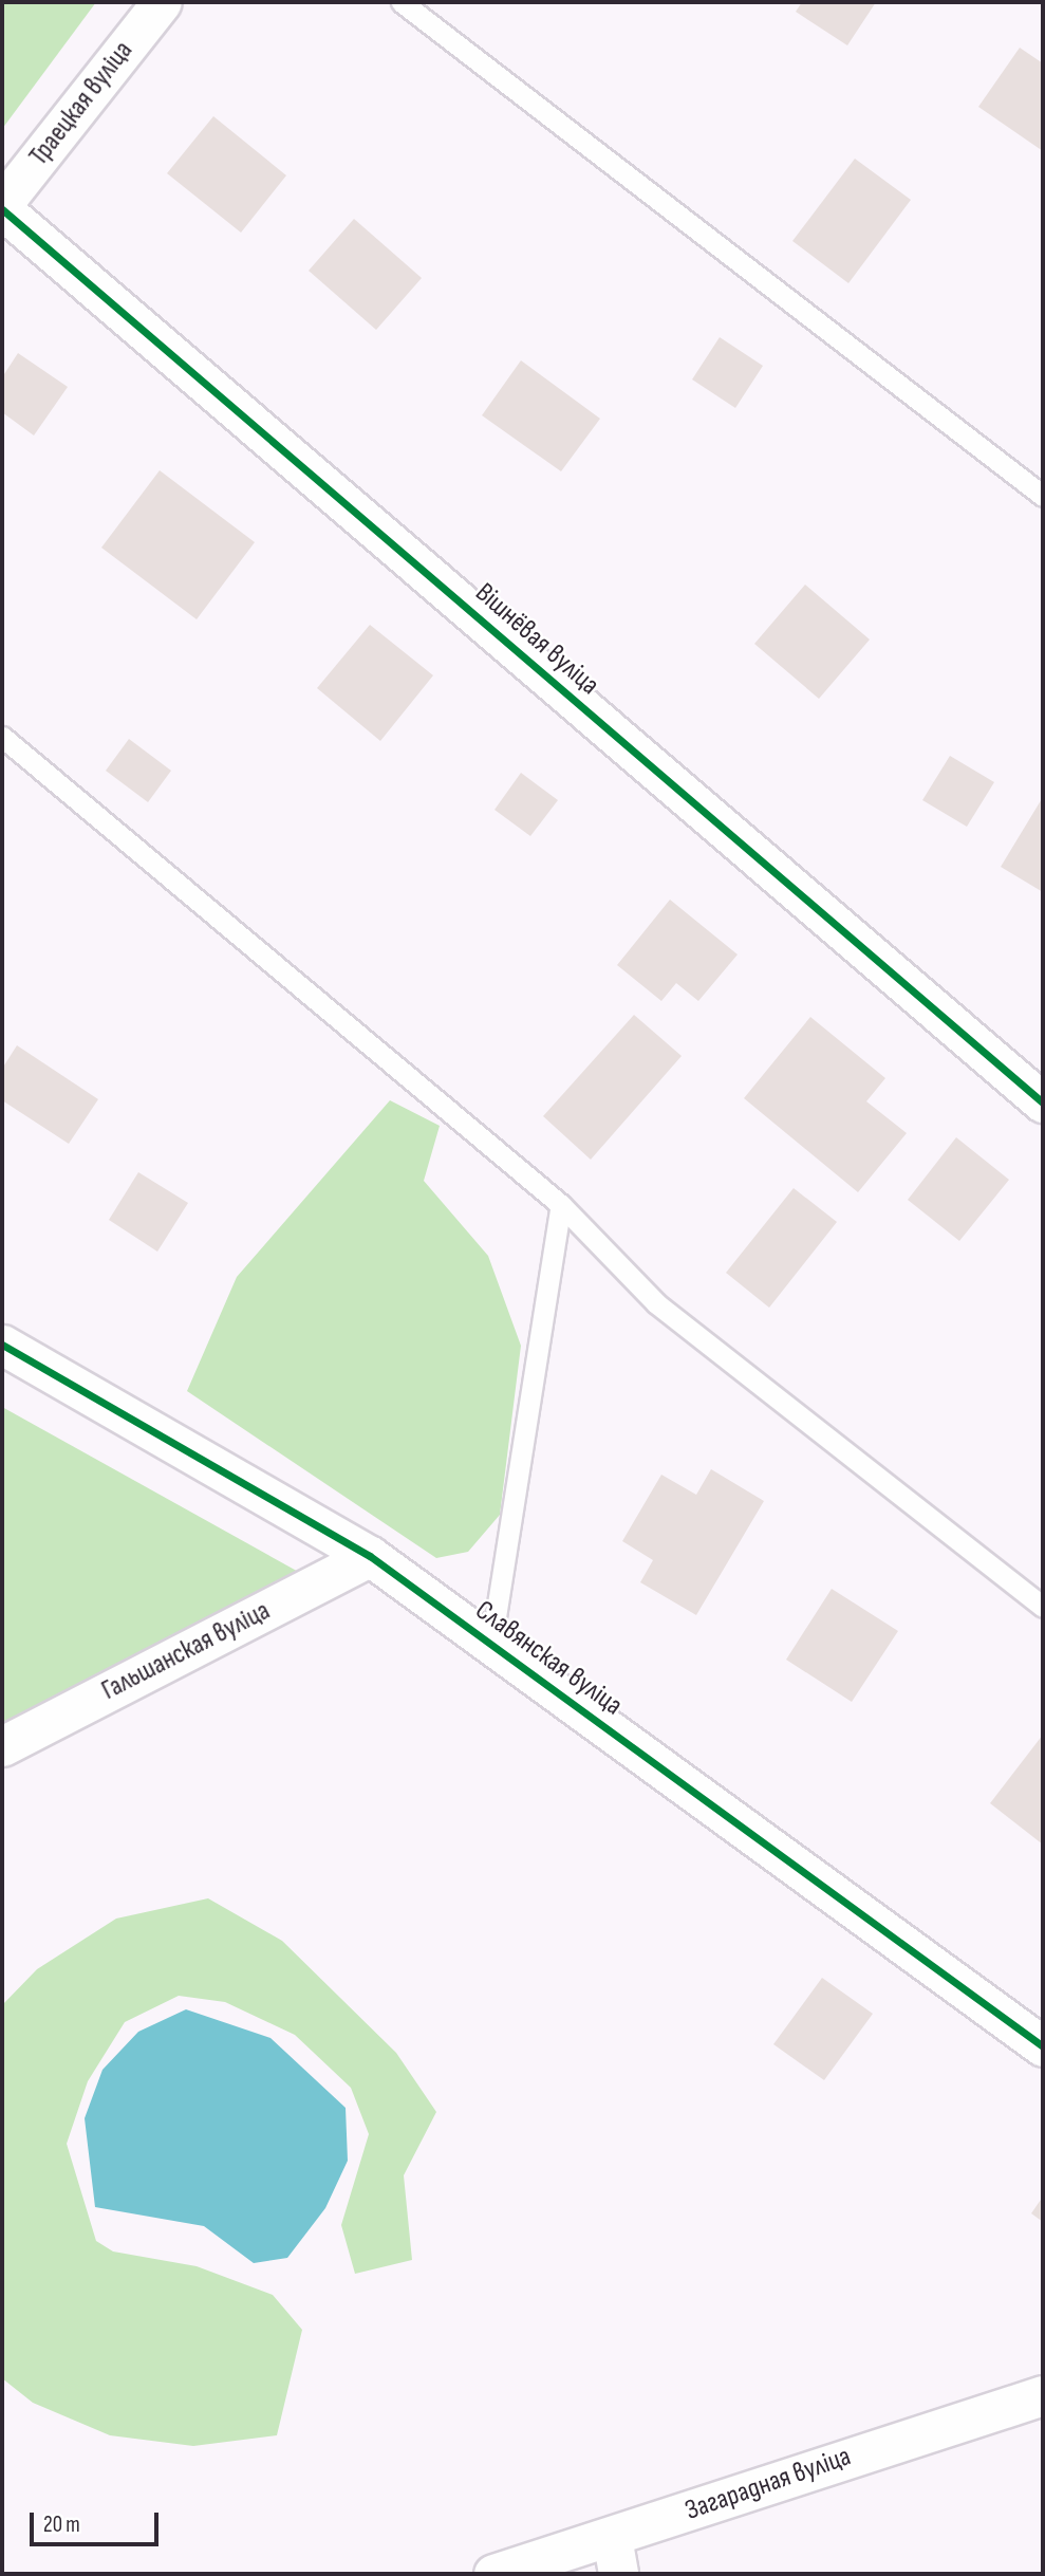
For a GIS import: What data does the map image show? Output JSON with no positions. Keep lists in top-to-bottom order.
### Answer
{
  "streets": {
    "street": [
      "Траецкая вуліца",
      "Вішнёвая вуліца",
      "Гальшанская вуліца",
      "Славянская вуліца",
      "Загарадная вуліца"
    ]
  },
  "crossings": [
    ["Траецкая вуліца", "Вішнёвая вуліца"],
    ["Гальшанская вуліца", "Славянская вуліца"]
  ],
  "scale_bar": "20 m"
}
